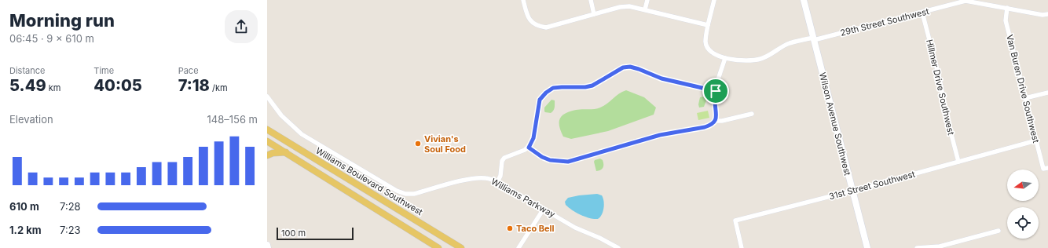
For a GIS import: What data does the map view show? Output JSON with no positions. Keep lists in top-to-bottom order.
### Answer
{
  "streets": {
    "main road": ["Wilson Avenue Southwest", "Williams Boulevard Southwest"],
    "street": [
      "29th Street Southwest",
      "Hillmer Drive Southwest",
      "Van Buren Drive Southwest",
      "31st Street Southwest",
      "Williams Parkway"
    ]
  },
  "crossings": [
    ["29th Street Southwest", "Hillmer Drive Southwest"],
    ["29th Street Southwest", "Van Buren Drive Southwest"],
    ["29th Street Southwest", "Wilson Avenue Southwest"],
    ["Hillmer Drive Southwest", "31st Street Southwest"],
    ["Van Buren Drive Southwest", "31st Street Southwest"],
    ["Wilson Avenue Southwest", "31st Street Southwest"]
  ],
  "places": ["Vivian's Soul Food", "Taco Bell"],
  "scale_bar": "100 m",
  "north": "left",
  "page": {
    "heading": ["Morning run", "06:45 · 9 × 610 m"],
    "stats": [
      ["Distance", "5.49 km"],
      ["Time", "40:05"],
      ["Pace", "7:18 /km"]
    ],
    "chart": ["Elevation", "148–156 m"],
    "list": [
      {
        "name": "610 m",
        "note": "7:28"
      },
      {
        "name": "1.2 km",
        "note": "7:23"
      }
    ],
    "scale": "100 m"
  }
}
